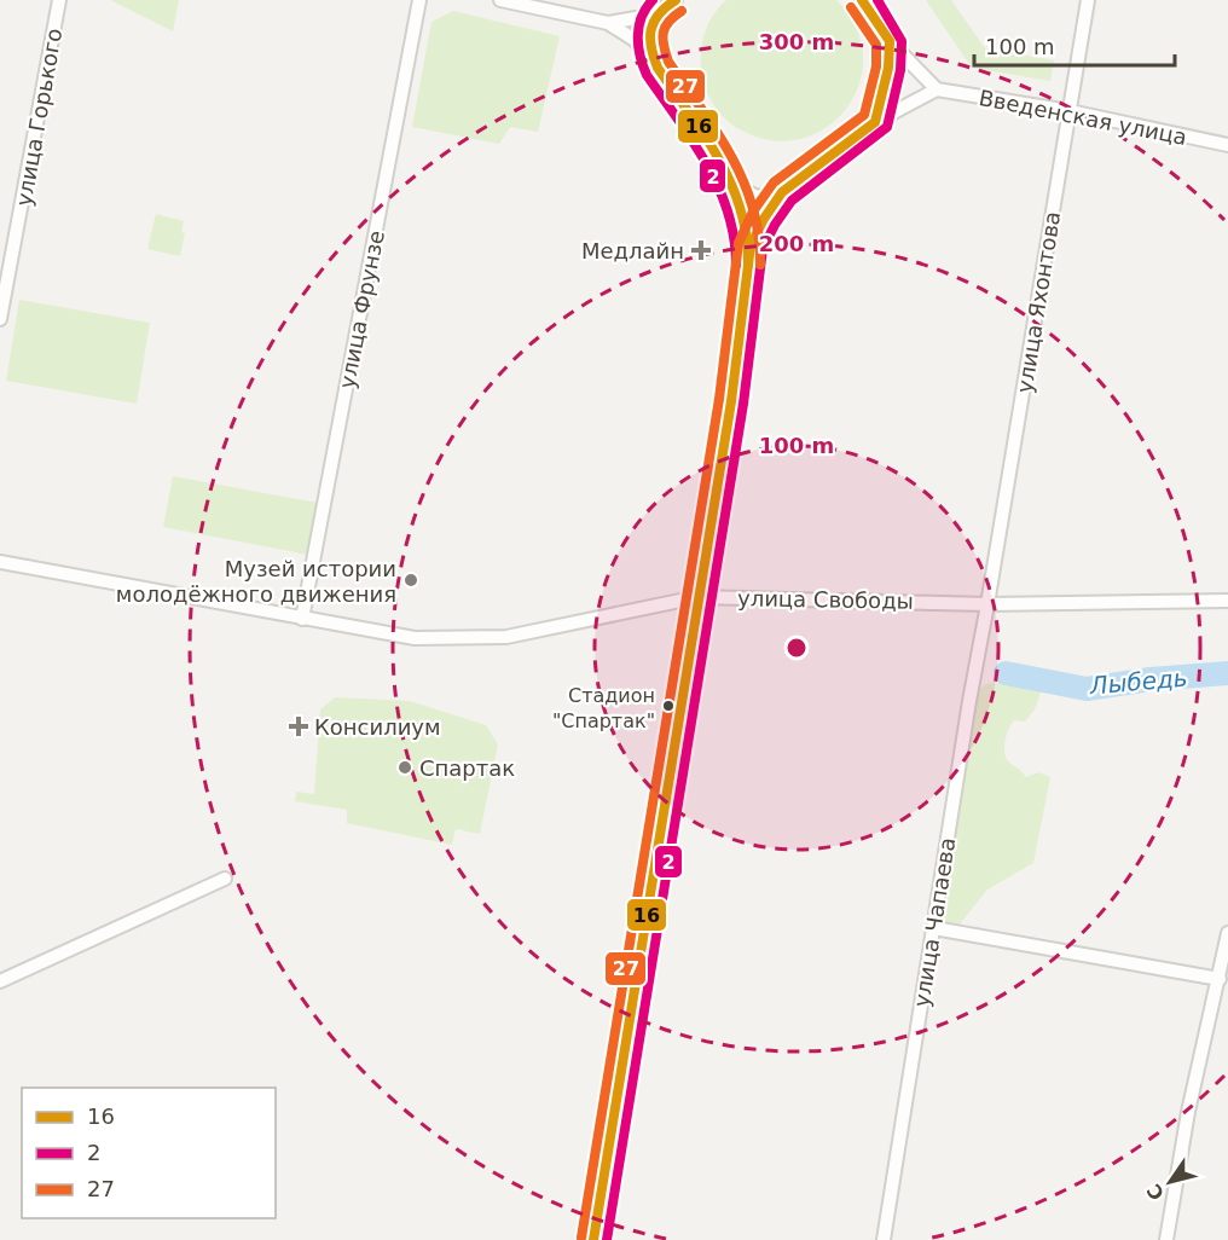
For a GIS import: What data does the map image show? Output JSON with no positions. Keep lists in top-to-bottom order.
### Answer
{
  "streets": {
    "street": [
      "улица Горького",
      "Введенская улица",
      "улица Яхонтова",
      "улица Фрунзе",
      "улица Свободы",
      "улица Чапаева"
    ]
  },
  "crossings": [
    ["Введенская улица", "улица Яхонтова"],
    ["улица Яхонтова", "улица Свободы"],
    ["улица Яхонтова", "улица Чапаева"],
    ["улица Фрунзе", "улица Свободы"],
    ["улица Свободы", "улица Чапаева"]
  ],
  "water": ["Лыбедь"],
  "places": {
    "health": ["Медлайн", "Консилиум"],
    "other": ["Музей истории молодёжного движения", "Стадион \"Спартак\"", "Спартак"]
  },
  "lines": ["transit line 16", "transit line 2", "transit line 27"],
  "legend": ["16", "2", "27"],
  "scale_bar": "100 m",
  "north": "bottom left",
  "rings": ["300 m", "200 m", "100 m"]
}
